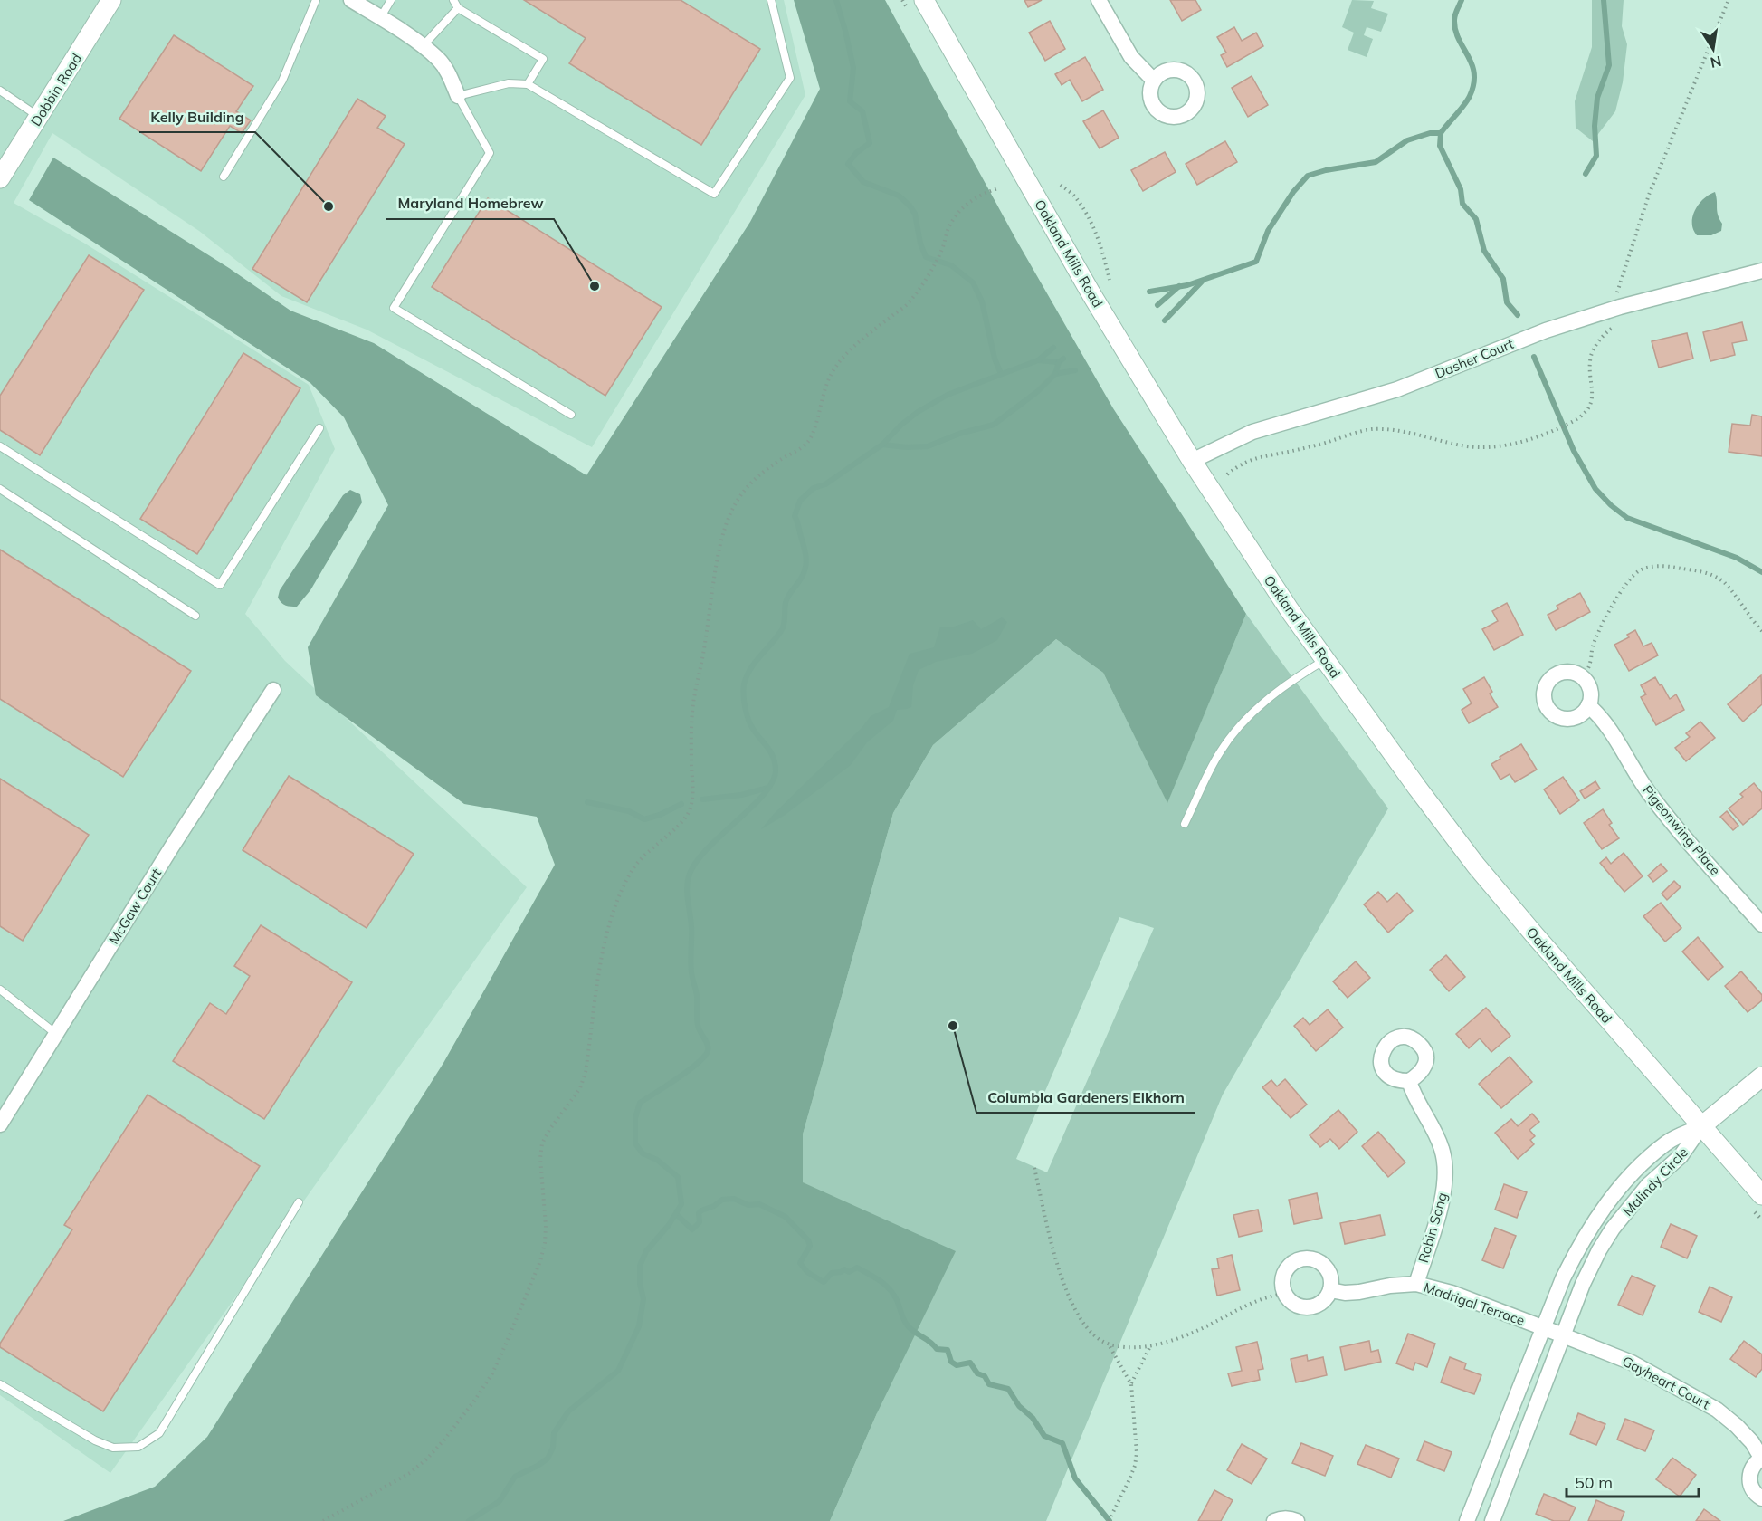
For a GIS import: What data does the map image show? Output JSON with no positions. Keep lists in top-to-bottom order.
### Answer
{
  "streets": {
    "street": [
      "Dobbin Road",
      "Oakland Mills Road",
      "Dasher Court",
      "Pigeonwing Place",
      "McGaw Court",
      "Malindy Circle",
      "Robin Song",
      "Madrigal Terrace",
      "Gayheart Court"
    ]
  },
  "crossings": [
    ["Oakland Mills Road", "Dasher Court"],
    ["Oakland Mills Road", "Malindy Circle"],
    ["Malindy Circle", "Madrigal Terrace"],
    ["Malindy Circle", "Gayheart Court"],
    ["Robin Song", "Madrigal Terrace"],
    ["Madrigal Terrace", "Gayheart Court"]
  ],
  "places": ["Kelly Building", "Maryland Homebrew", "Columbia Gardeners Elkhorn"],
  "scale_bar": "50 m",
  "north": "bottom"
}
